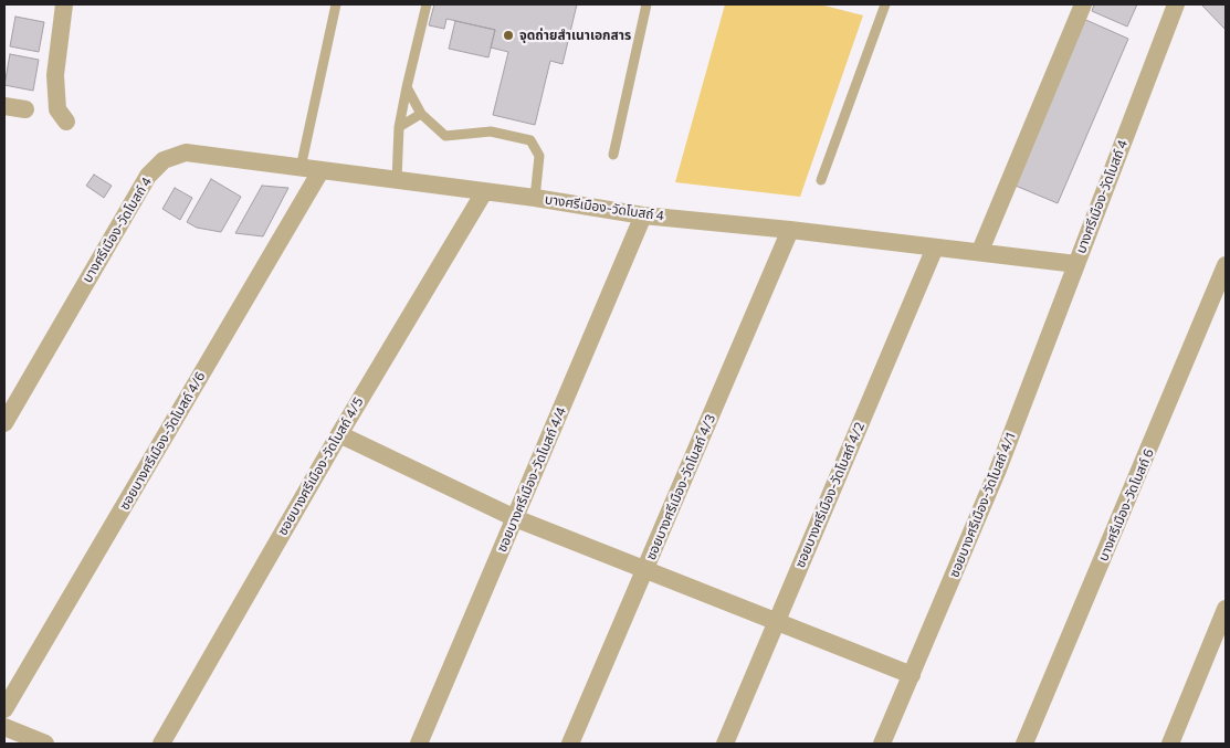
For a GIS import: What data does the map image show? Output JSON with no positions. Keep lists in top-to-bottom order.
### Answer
{
  "streets": {
    "street": [
      "บางศรีเมือง-วัดโบสถ์ 4",
      "ซอยบางศรีเมือง-วัดโบสถ์ 4/6",
      "ซอยบางศรีเมือง-วัดโบสถ์ 4/5",
      "ซอยบางศรีเมือง-วัดโบสถ์ 4/4",
      "ซอยบางศรีเมือง-วัดโบสถ์ 4/3",
      "ซอยบางศรีเมือง-วัดโบสถ์ 4/2",
      "ซอยบางศรีเมือง-วัดโบสถ์ 4/1",
      "บางศรีเมือง-วัดโบสถ์ 6"
    ]
  },
  "crossings": [
    ["บางศรีเมือง-วัดโบสถ์ 4", "ซอยบางศรีเมือง-วัดโบสถ์ 4/6"],
    ["บางศรีเมือง-วัดโบสถ์ 4", "ซอยบางศรีเมือง-วัดโบสถ์ 4/5"],
    ["บางศรีเมือง-วัดโบสถ์ 4", "ซอยบางศรีเมือง-วัดโบสถ์ 4/4"],
    ["บางศรีเมือง-วัดโบสถ์ 4", "ซอยบางศรีเมือง-วัดโบสถ์ 4/3"],
    ["บางศรีเมือง-วัดโบสถ์ 4", "ซอยบางศรีเมือง-วัดโบสถ์ 4/2"],
    ["บางศรีเมือง-วัดโบสถ์ 4", "ซอยบางศรีเมือง-วัดโบสถ์ 4/1"]
  ],
  "places": ["จุดถ่ายสำเนาเอกสาร"]
}
